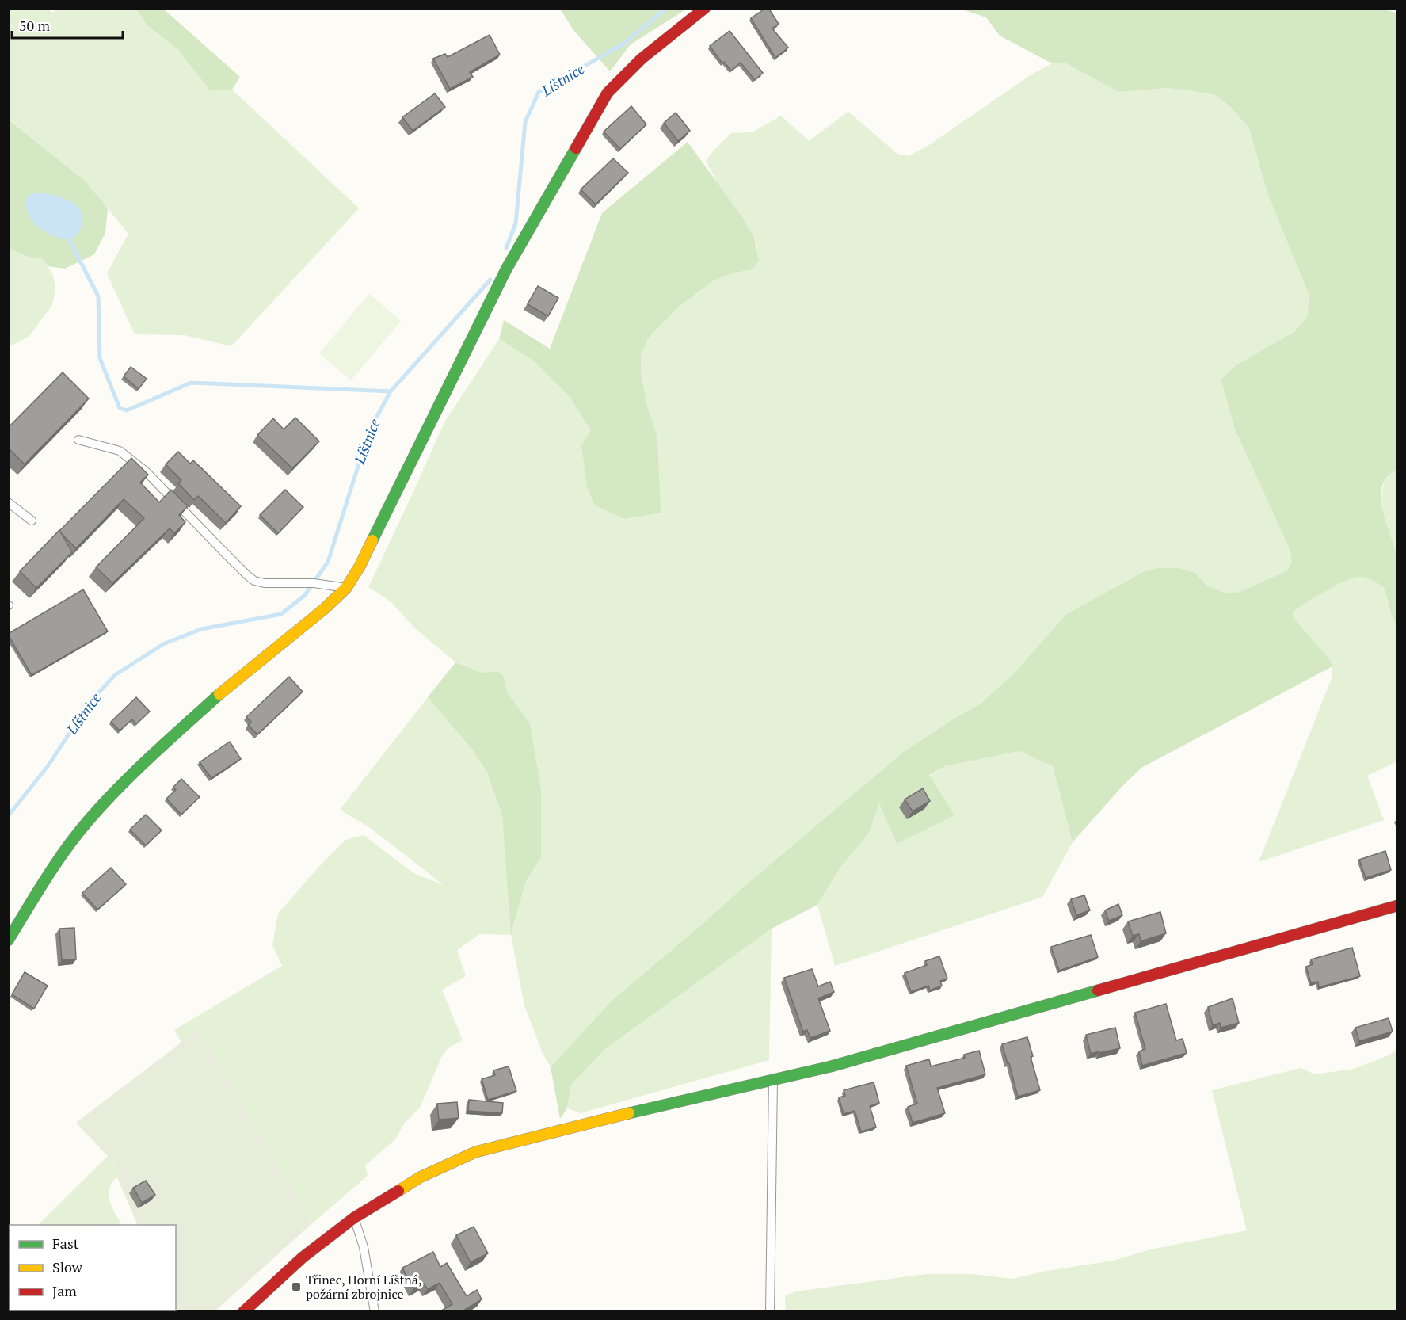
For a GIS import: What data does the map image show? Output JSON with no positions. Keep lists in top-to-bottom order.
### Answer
{
  "water": ["Líštnice"],
  "places": {
    "transit": ["Třinec, Horní Líštná, požární zbrojnice"]
  },
  "legend": ["Fast", "Slow", "Jam"],
  "scale_bar": "50 m"
}
